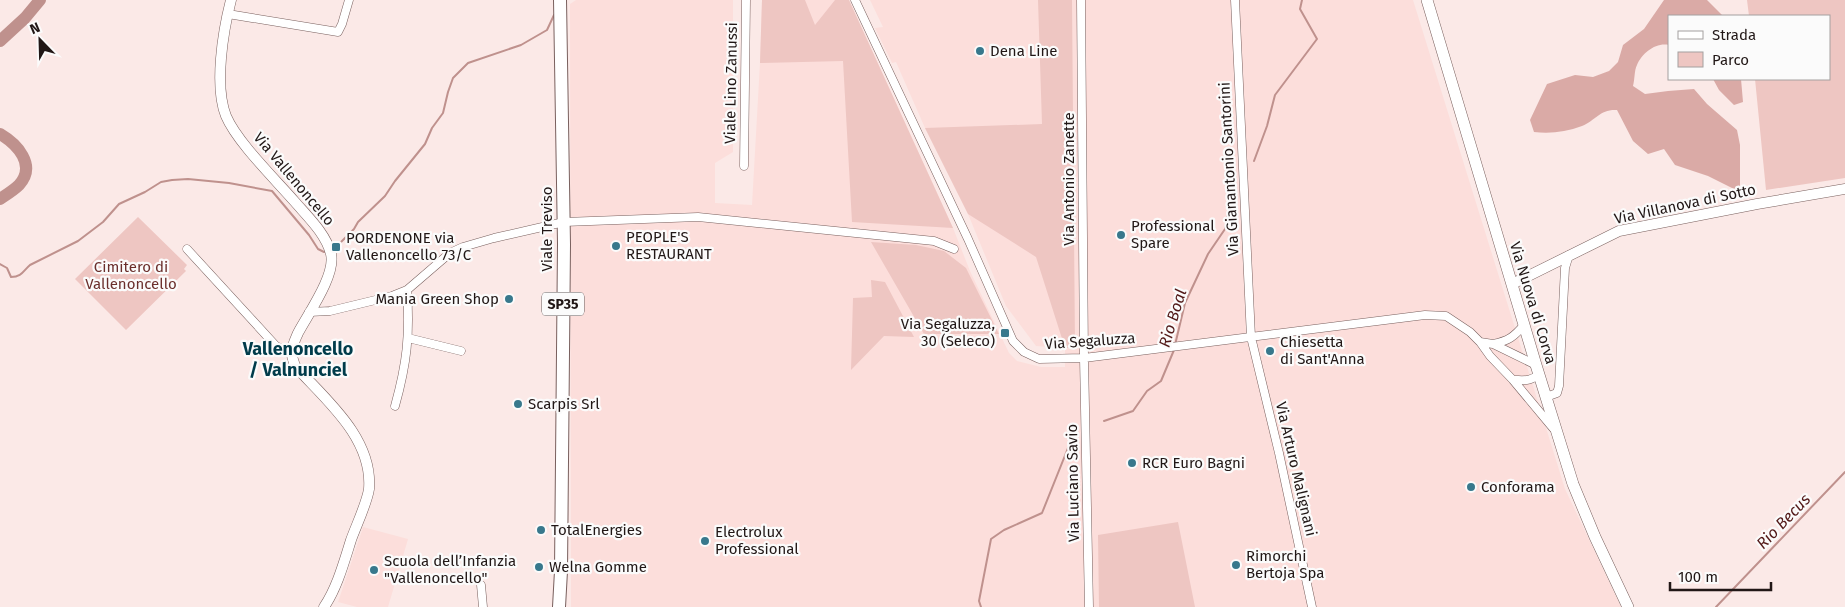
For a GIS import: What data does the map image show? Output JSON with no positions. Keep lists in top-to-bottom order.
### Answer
{
  "streets": {
    "main road": ["Viale Treviso", "Via Nuova di Corva", "SP35"],
    "street": [
      "Viale Lino Zanussi",
      "Via Gianantonio Santorini",
      "Via Vallenoncello",
      "Via Antonio Zanette",
      "Via Villanova di Sotto",
      "Via Segaluzza",
      "Via Arturo Malignani",
      "Via Luciano Savio"
    ]
  },
  "crossings": [
    ["Via Gianantonio Santorini", "Via Segaluzza"],
    ["Via Gianantonio Santorini", "Via Arturo Malignani"],
    ["Via Antonio Zanette", "Via Segaluzza"],
    ["Via Antonio Zanette", "Via Luciano Savio"],
    ["Via Villanova di Sotto", "Via Nuova di Corva"],
    ["Via Nuova di Corva", "Via Segaluzza"],
    ["Via Segaluzza", "Via Arturo Malignani"],
    ["Via Segaluzza", "Via Luciano Savio"]
  ],
  "districts": ["Vallenoncello / Valnunciel"],
  "water": ["Rio Boal", "Rio Becus"],
  "parks": ["Cimitero di Vallenoncello"],
  "places": {
    "other": [
      "Dena Line",
      "Professional Spare",
      "PEOPLE'S RESTAURANT",
      "Mania Green Shop",
      "Chiesetta di Sant'Anna",
      "Scarpis Srl",
      "RCR Euro Bagni",
      "Conforama",
      "TotalEnergies",
      "Electrolux Professional",
      "Rimorchi Bertoja Spa",
      "Welna Gomme",
      "Scuola dell’Infanzia \"Vallenoncello\""
    ],
    "transit": ["PORDENONE via Vallenoncello 73/C", "Via Segaluzza, 30 (Seleco)"]
  },
  "legend": ["Strada", "Parco"],
  "scale_bar": "100 m",
  "north": "top left"
}
